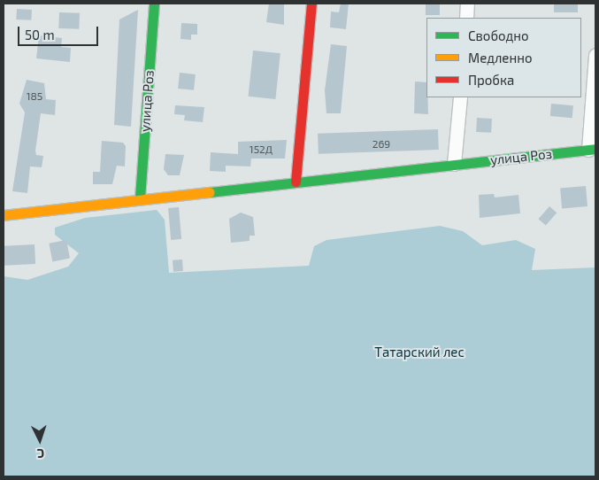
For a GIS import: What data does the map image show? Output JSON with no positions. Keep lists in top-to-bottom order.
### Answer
{
  "streets": {
    "street": ["улица Роз"]
  },
  "parks": ["Татарский лес"],
  "house_numbers": ["185", "269", "152Д"],
  "legend": ["Свободно", "Медленно", "Пробка"],
  "scale_bar": "50 m",
  "north": "bottom"
}
